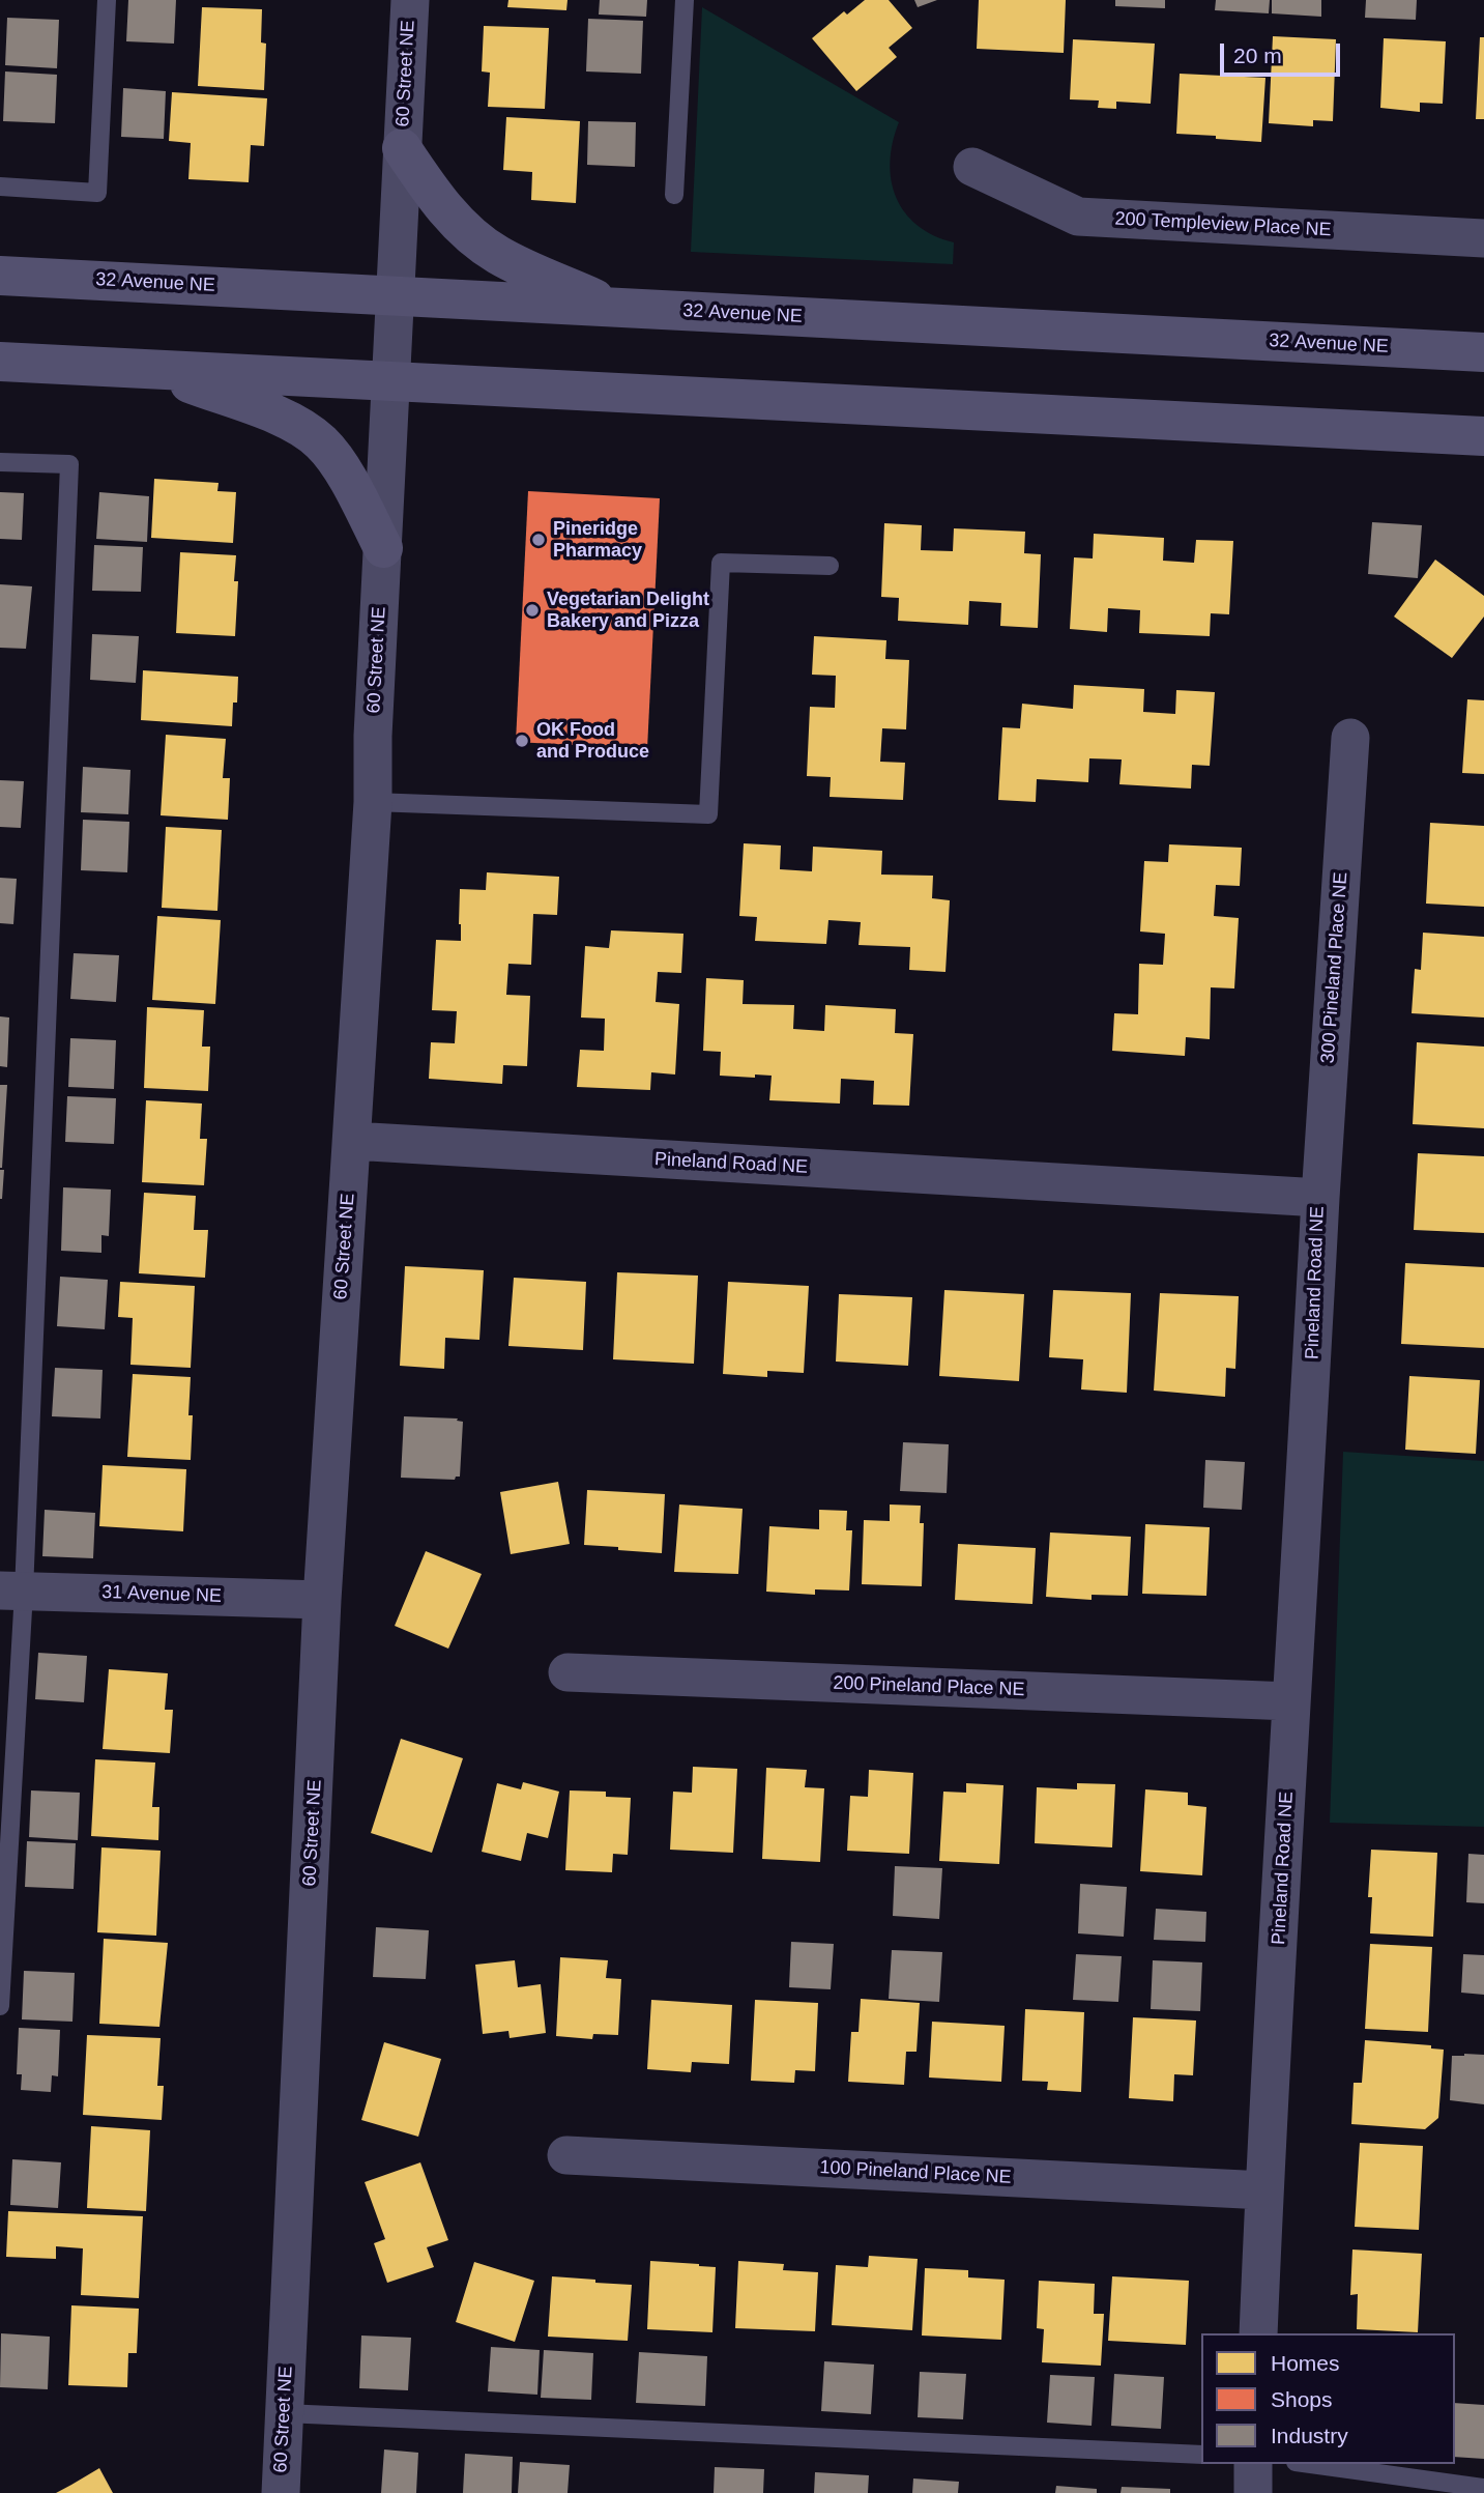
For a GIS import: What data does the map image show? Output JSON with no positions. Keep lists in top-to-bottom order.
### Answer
{
  "streets": {
    "main road": ["32 Avenue NE"],
    "street": [
      "60 Street NE",
      "200 Templeview Place NE",
      "300 Pineland Place NE",
      "Pineland Road NE",
      "31 Avenue NE",
      "200 Pineland Place NE",
      "100 Pineland Place NE"
    ]
  },
  "crossings": [
    ["60 Street NE", "32 Avenue NE"],
    ["60 Street NE", "Pineland Road NE"],
    ["60 Street NE", "31 Avenue NE"],
    ["300 Pineland Place NE", "Pineland Road NE"],
    ["Pineland Road NE", "200 Pineland Place NE"],
    ["Pineland Road NE", "100 Pineland Place NE"]
  ],
  "places": ["Pineridge Pharmacy", "Vegetarian Delight Bakery and Pizza", "OK Food and Produce"],
  "legend": ["Homes", "Shops", "Industry"],
  "scale_bar": "20 m"
}
